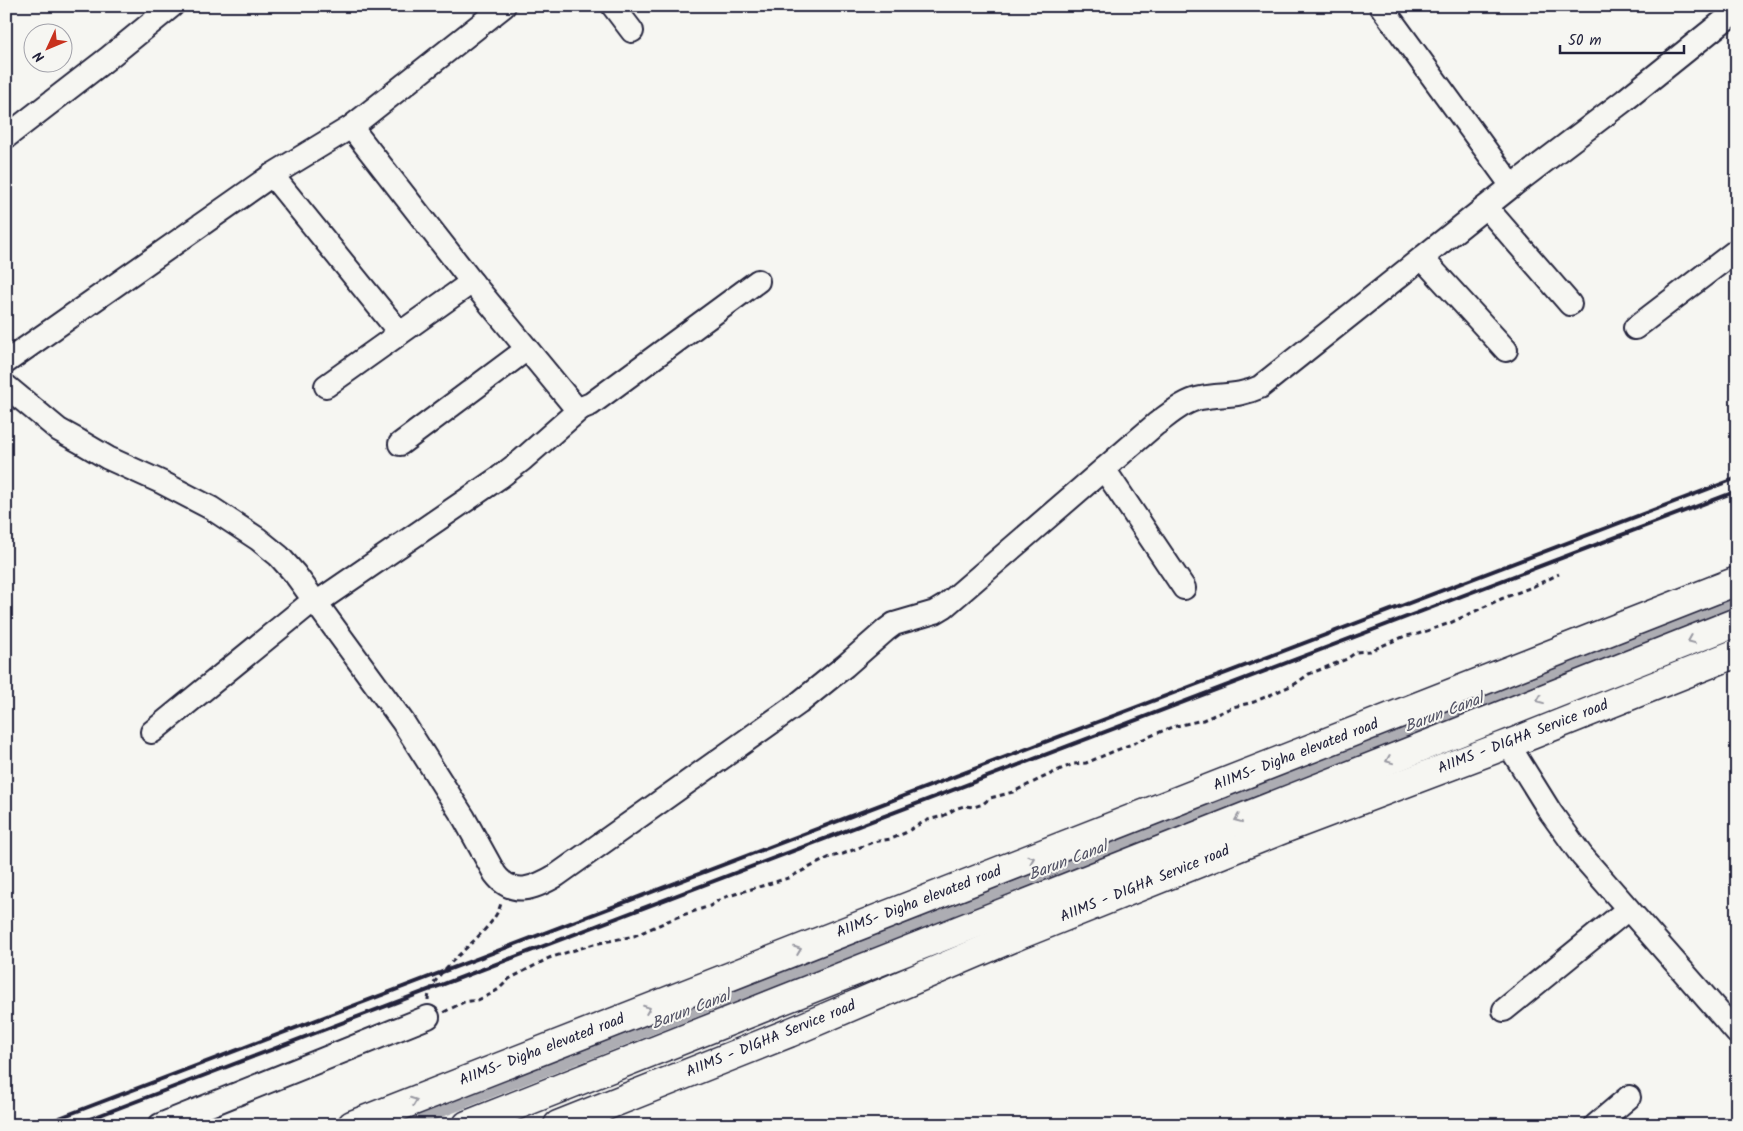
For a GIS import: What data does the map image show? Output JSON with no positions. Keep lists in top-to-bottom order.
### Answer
{
  "streets": {
    "main road": ["AIIMS - DIGHA Service road", "AIIMS- Digha elevated road"]
  },
  "water": ["Barun Canal"],
  "scale_bar": "50 m",
  "north": "bottom left"
}
